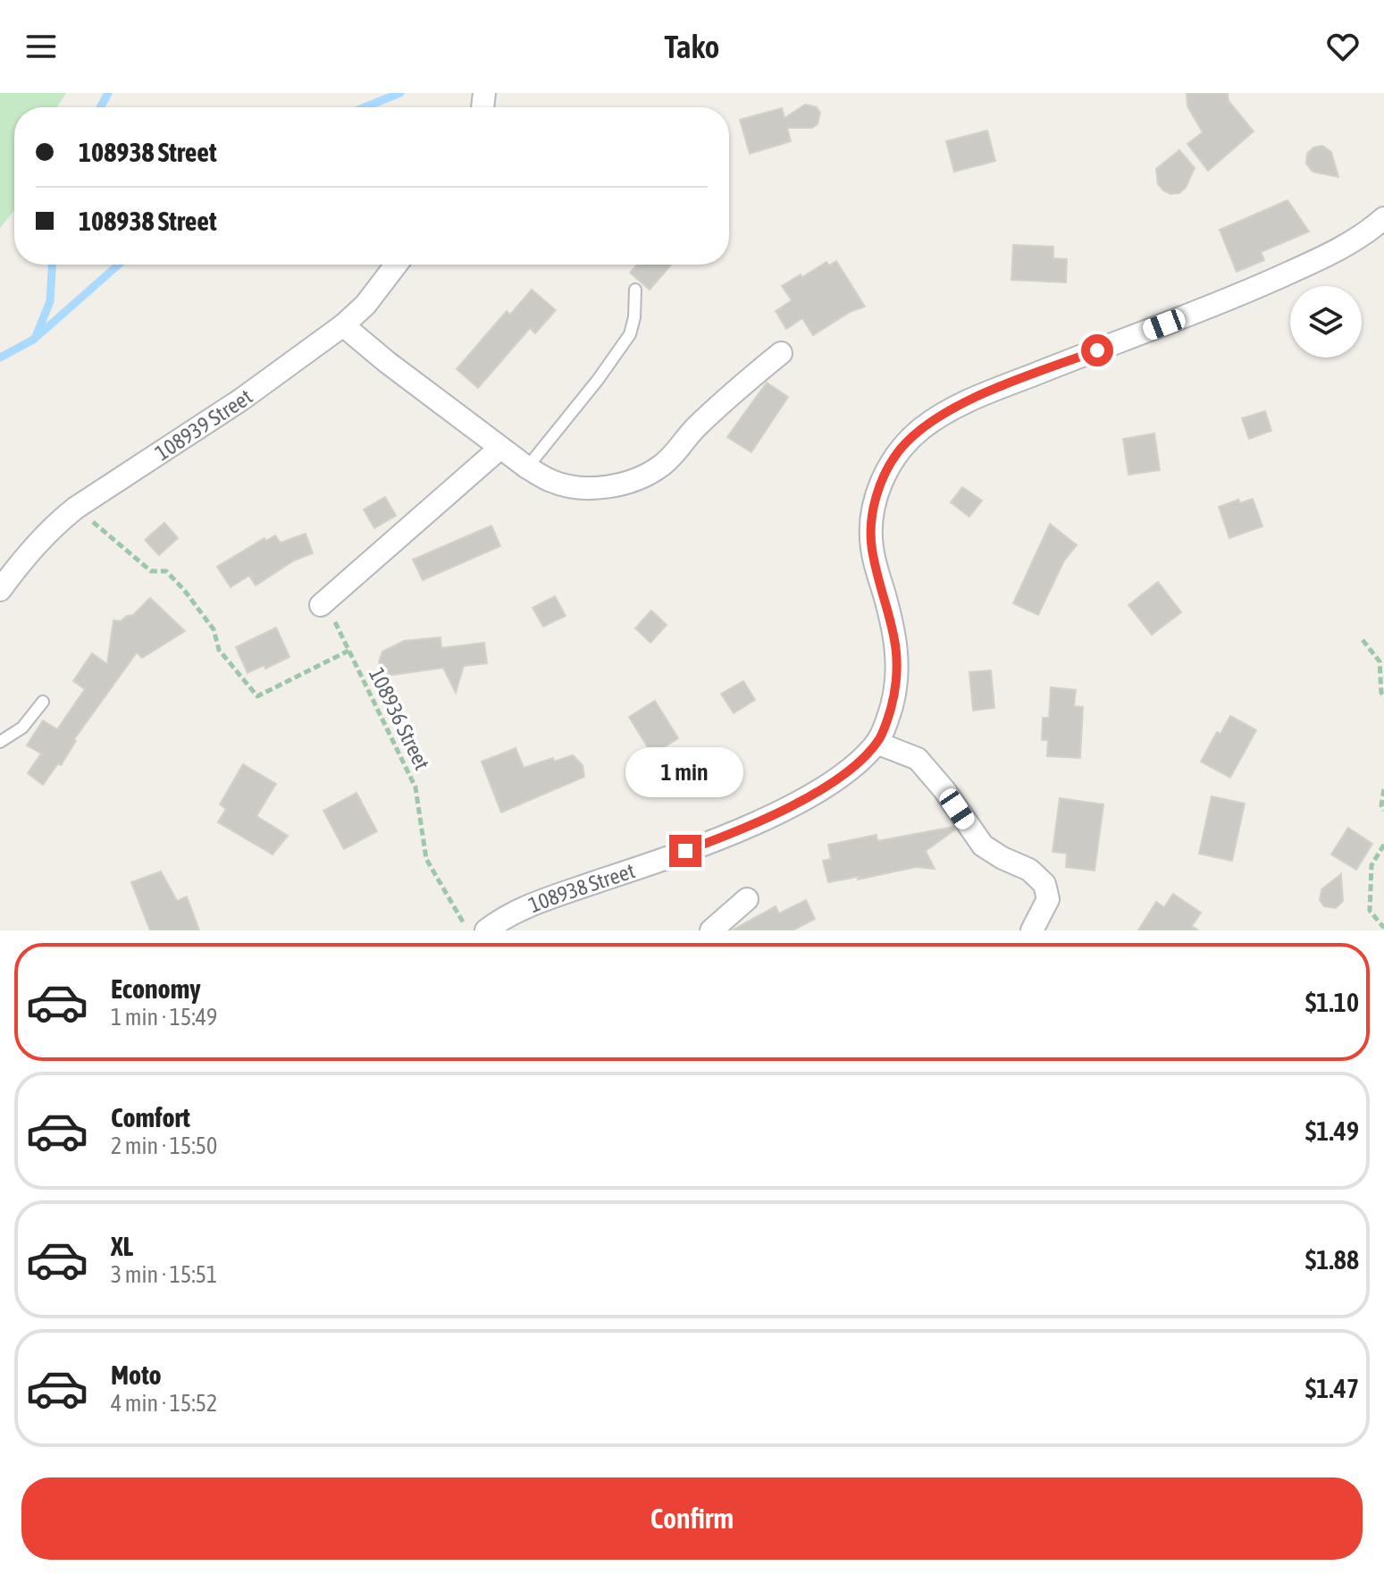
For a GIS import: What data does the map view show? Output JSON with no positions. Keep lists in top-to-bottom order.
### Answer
{
  "streets": {
    "street": ["108939 Street", "108938 Street"],
    "path": ["108936 Street"]
  },
  "page": {
    "header": "Tako",
    "banner": ["108938 Street", "108938 Street"],
    "bubble": "1 min",
    "list": [
      {
        "name": "Economy",
        "note": "1 min · 15:49",
        "value": "$1.10"
      },
      {
        "name": "Comfort",
        "note": "2 min · 15:50",
        "value": "$1.49"
      },
      {
        "name": "XL",
        "note": "3 min · 15:51",
        "value": "$1.88"
      },
      {
        "name": "Moto",
        "note": "4 min · 15:52",
        "value": "$1.47"
      }
    ],
    "buttons": "Confirm"
  }
}
